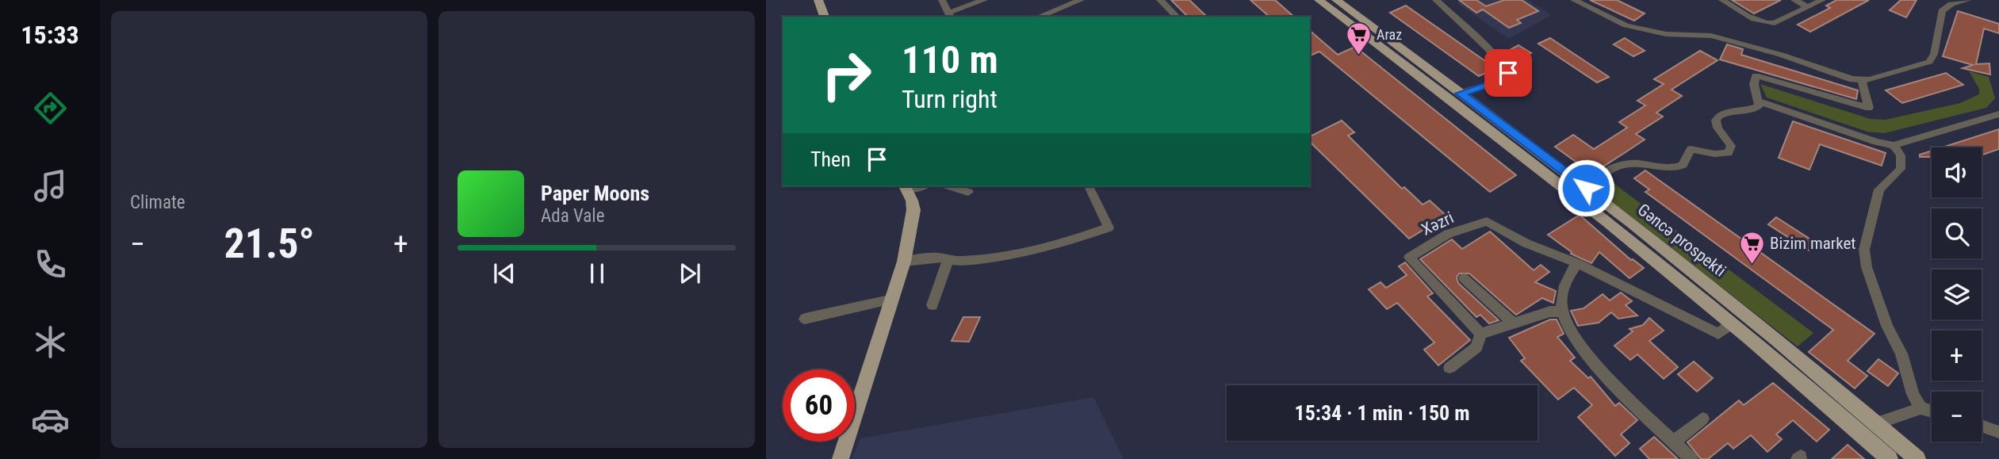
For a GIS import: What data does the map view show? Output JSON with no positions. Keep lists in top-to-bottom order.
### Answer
{
  "streets": {
    "main road": ["Gəncə prospekti"],
    "street": ["Xəzri"]
  },
  "places": {
    "supermarket": ["Araz", "Bizim market"]
  },
  "page": {
    "tabs": "15:33",
    "tile": "Climate",
    "turn": ["110 m", "Turn right"],
    "then": "Then",
    "map_buttons": ["+", "−"],
    "song": ["Paper Moons", "Ada Vale"],
    "heat": ["−", "21.5°", "+"],
    "limit": "60",
    "trip": "15:34 · 1 min · 150 m"
  }
}
